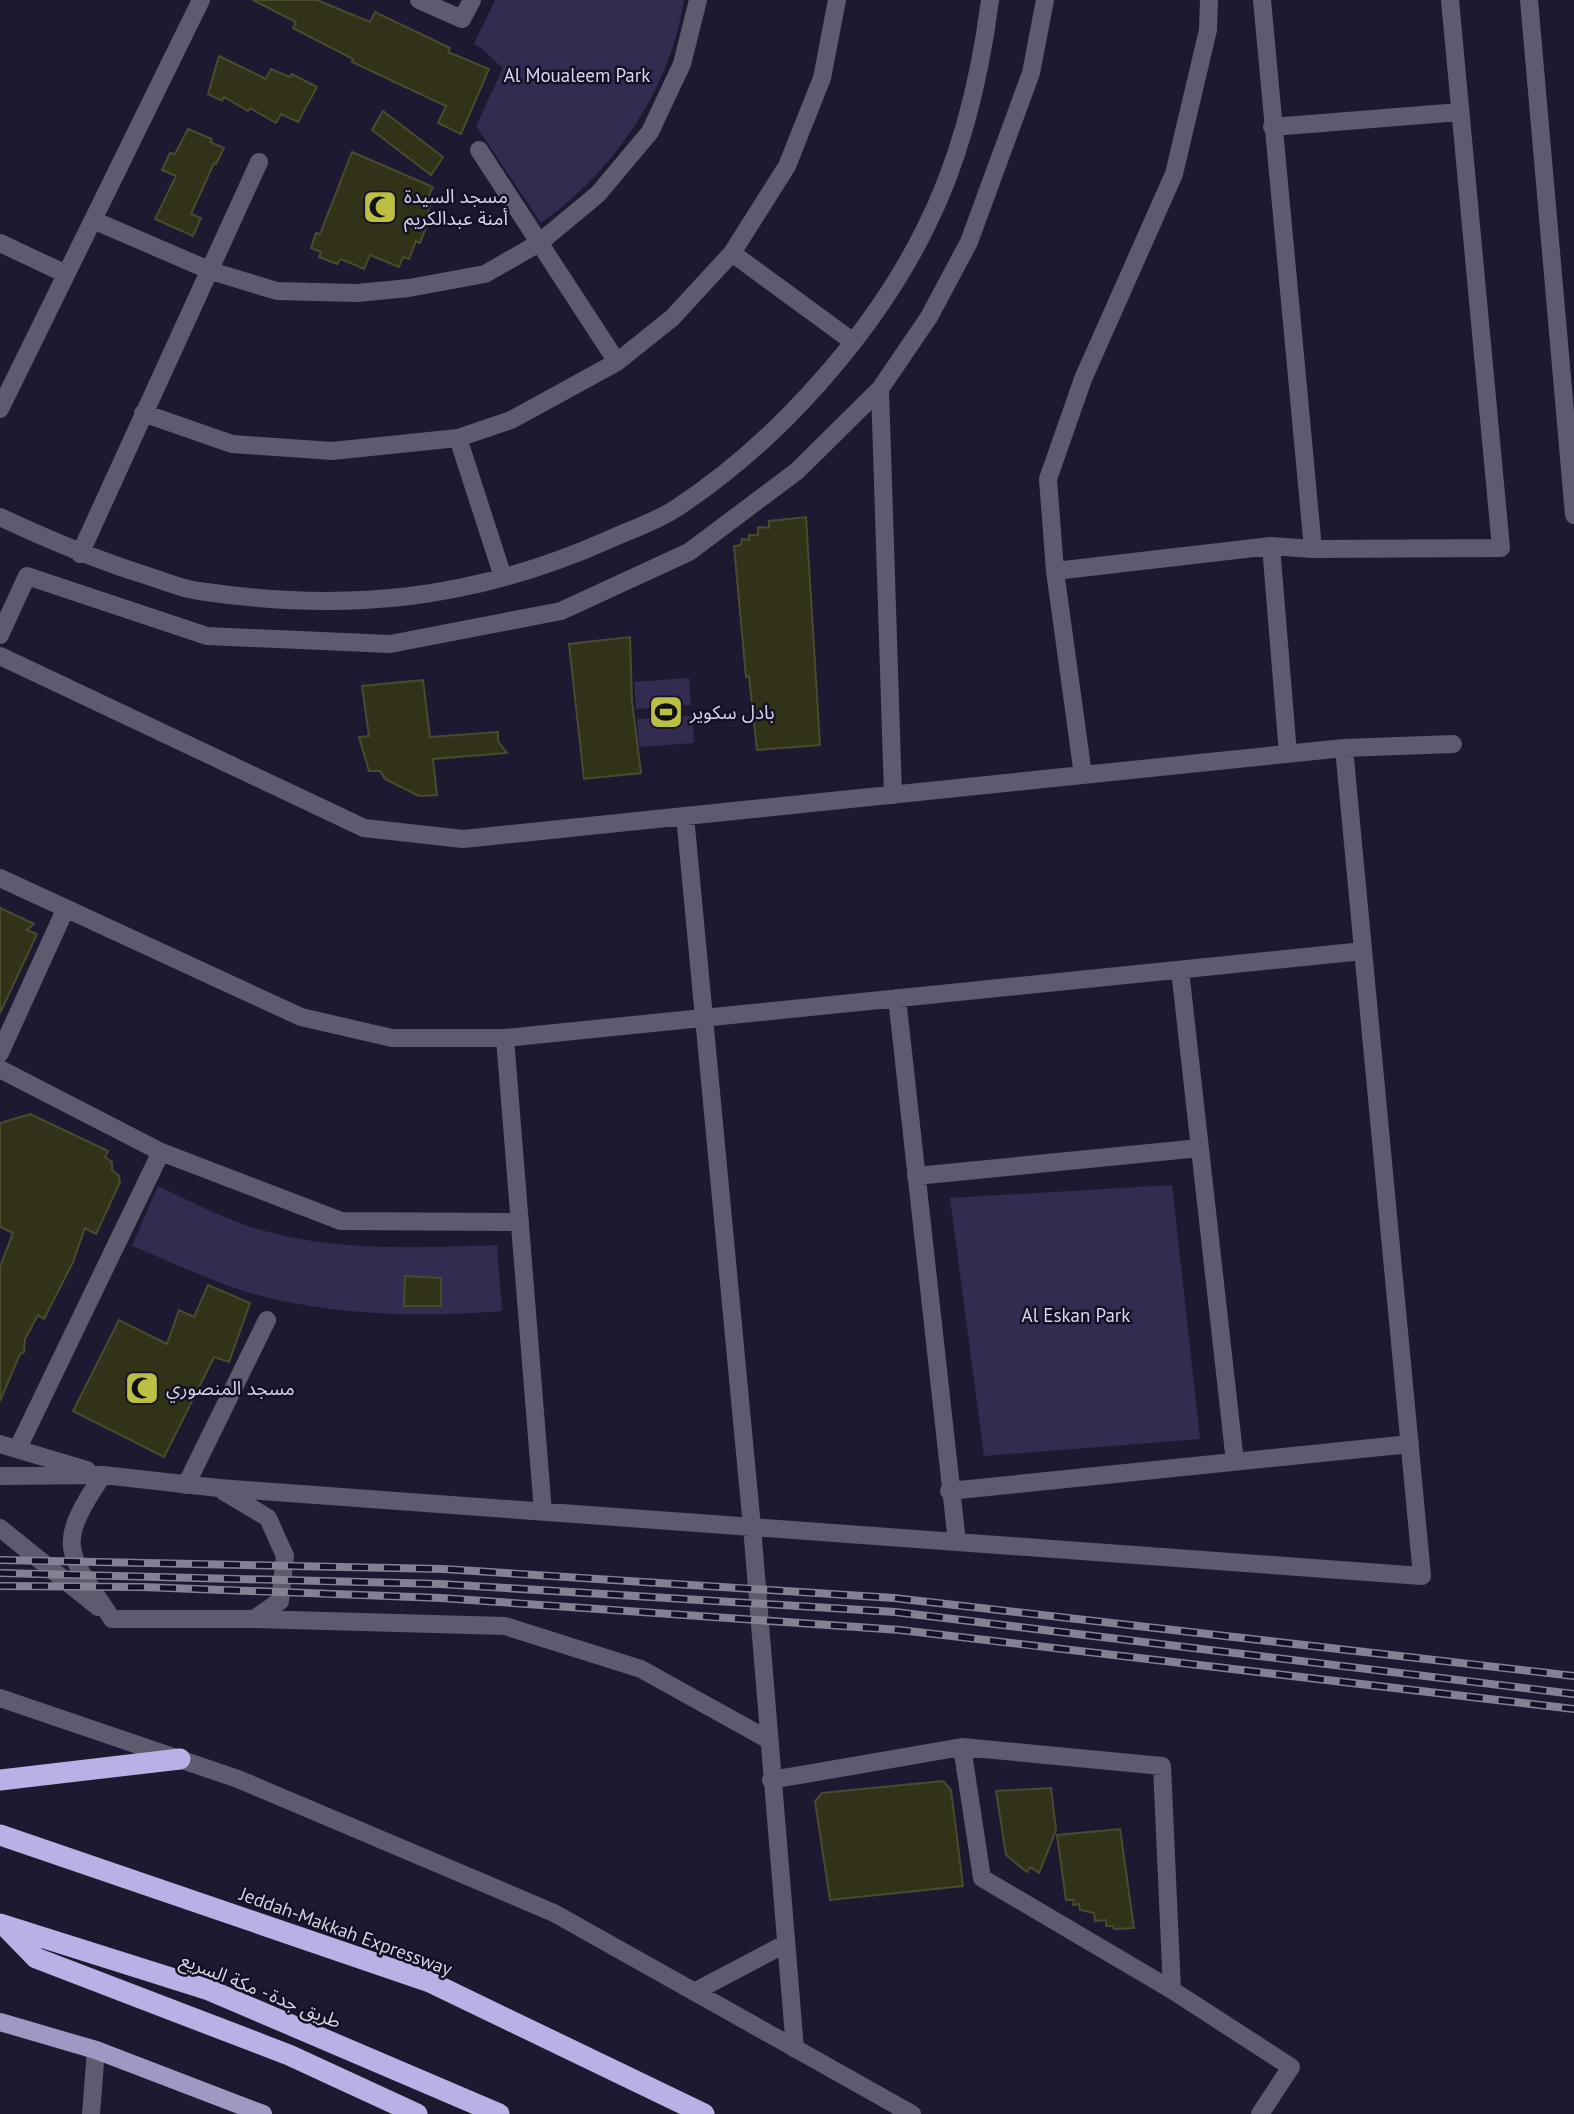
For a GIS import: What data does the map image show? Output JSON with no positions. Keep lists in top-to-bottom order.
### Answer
{
  "streets": {
    "highway": ["Jeddah-Makkah Expressway", "طريق جدة - مكة السريع"]
  },
  "parks": ["Al Moualeem Park", "Al Eskan Park"],
  "places": {
    "mosque": ["مسجد السيدة أمنة عبدالكريم", "مسجد المنصوري"],
    "sports": ["بادل سكوير"]
  }
}
